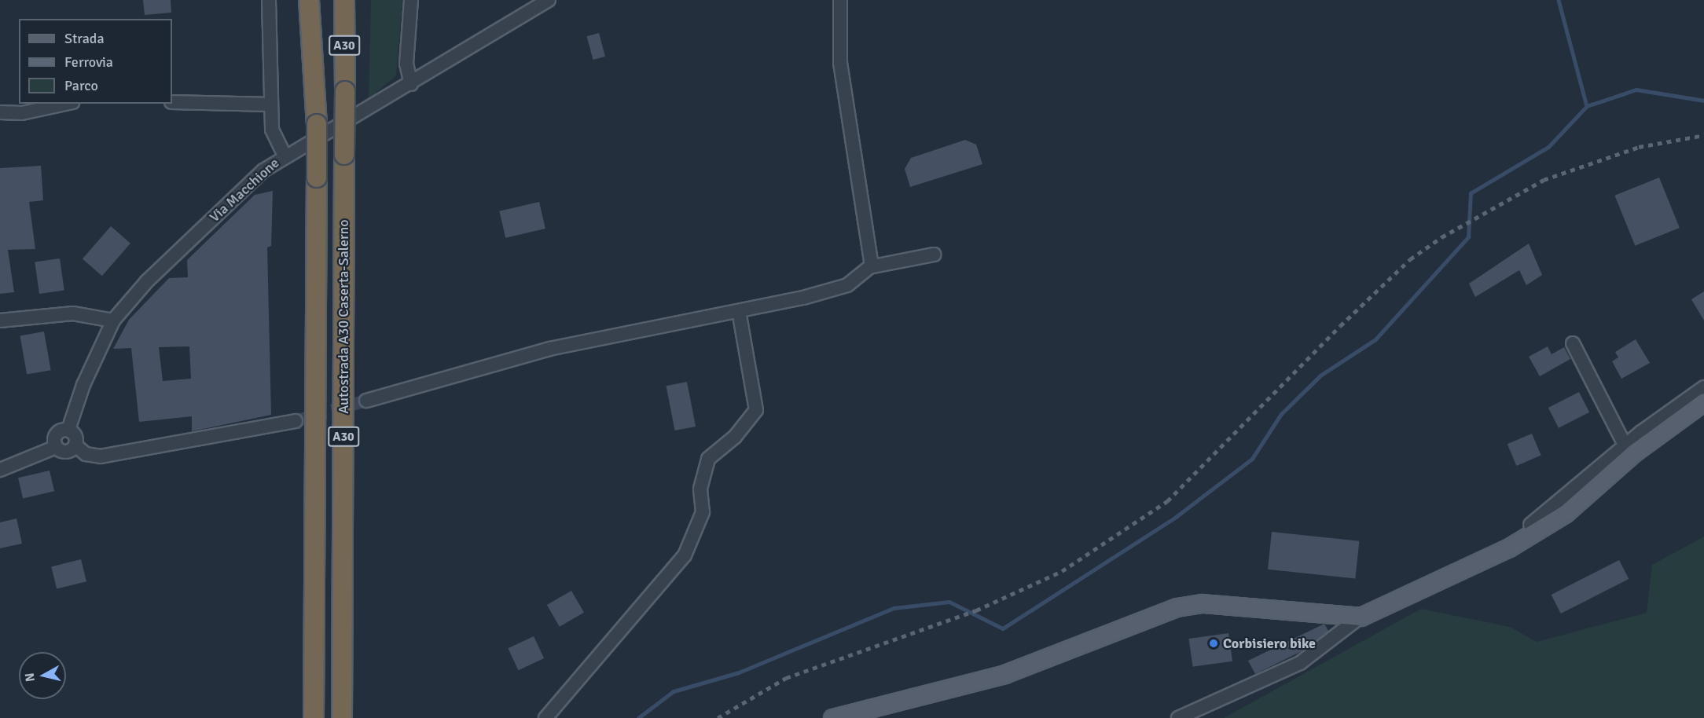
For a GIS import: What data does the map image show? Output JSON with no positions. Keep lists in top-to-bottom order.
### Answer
{
  "streets": {
    "highway": ["A30", "Autostrada A30 Caserta-Salerno"],
    "street": ["Via Macchione"]
  },
  "crossings": [
    ["A30", "Autostrada A30 Caserta-Salerno"]
  ],
  "places": ["Corbisiero bike"],
  "legend": ["Strada", "Ferrovia", "Parco"],
  "north": "left"
}
